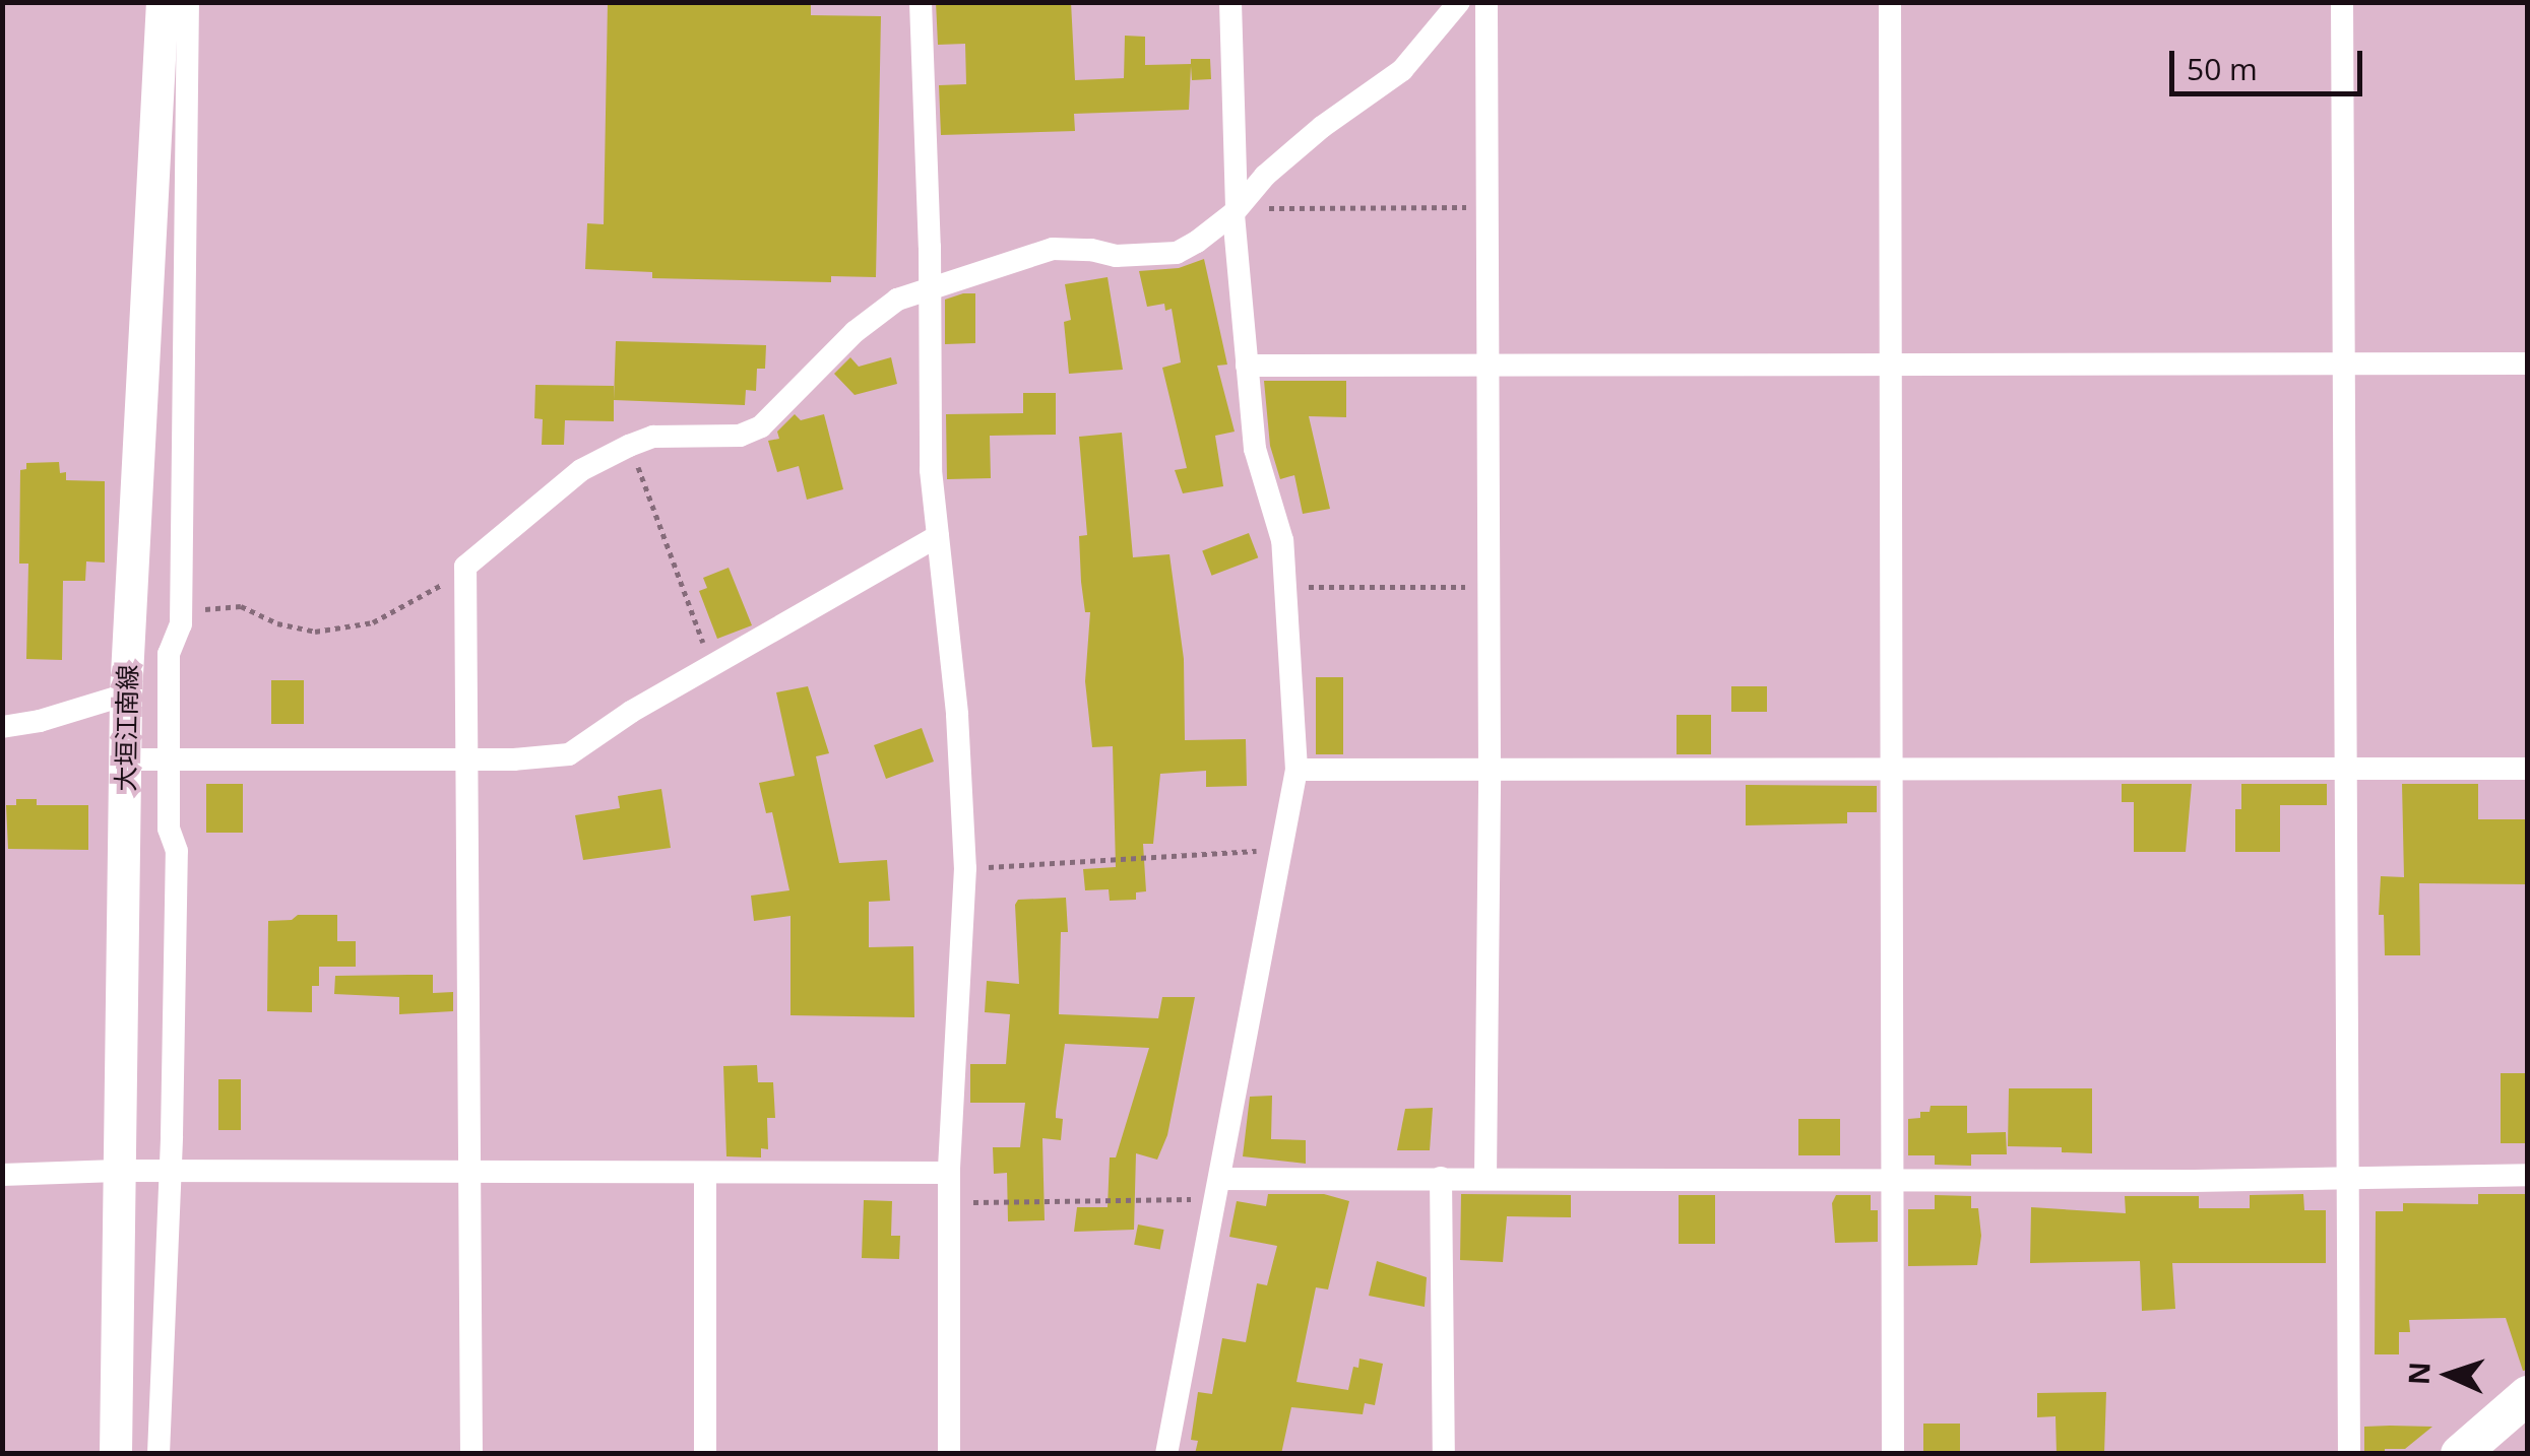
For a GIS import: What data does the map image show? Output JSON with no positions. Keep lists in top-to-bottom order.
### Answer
{
  "streets": {
    "main road": ["大垣江南線"]
  },
  "scale_bar": "50 m",
  "north": "left"
}
